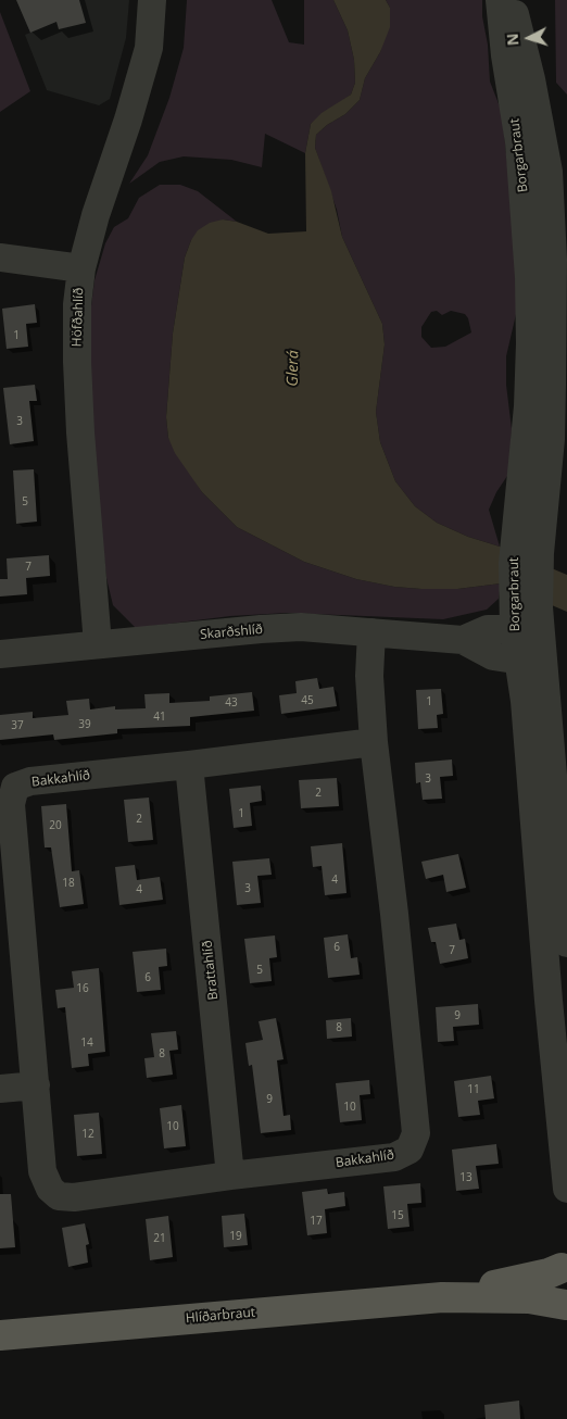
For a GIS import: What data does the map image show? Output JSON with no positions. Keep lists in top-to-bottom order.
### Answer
{
  "streets": {
    "main road": ["Hlíðarbraut"],
    "street": [
      "Borgarbraut",
      "Höfðahlíð",
      "Skarðshlíð",
      "Bakkahlíð",
      "Brattahlíð"
    ]
  },
  "crossings": [
    ["Borgarbraut", "Skarðshlíð"],
    ["Höfðahlíð", "Skarðshlíð"],
    ["Skarðshlíð", "Bakkahlíð"],
    ["Bakkahlíð", "Brattahlíð"]
  ],
  "water": ["Glerá"],
  "house_numbers": [
    "1",
    "3",
    "5",
    "7",
    "45",
    "1",
    "43",
    "41",
    "39",
    "37",
    "3",
    "2",
    "1",
    "2",
    "20",
    "4",
    "18",
    "3",
    "4",
    "6",
    "7",
    "5",
    "6",
    "16",
    "9",
    "8",
    "14",
    "8",
    "11",
    "9",
    "10",
    "10",
    "12",
    "13",
    "15",
    "17",
    "19",
    "21"
  ],
  "north": "left"
}
